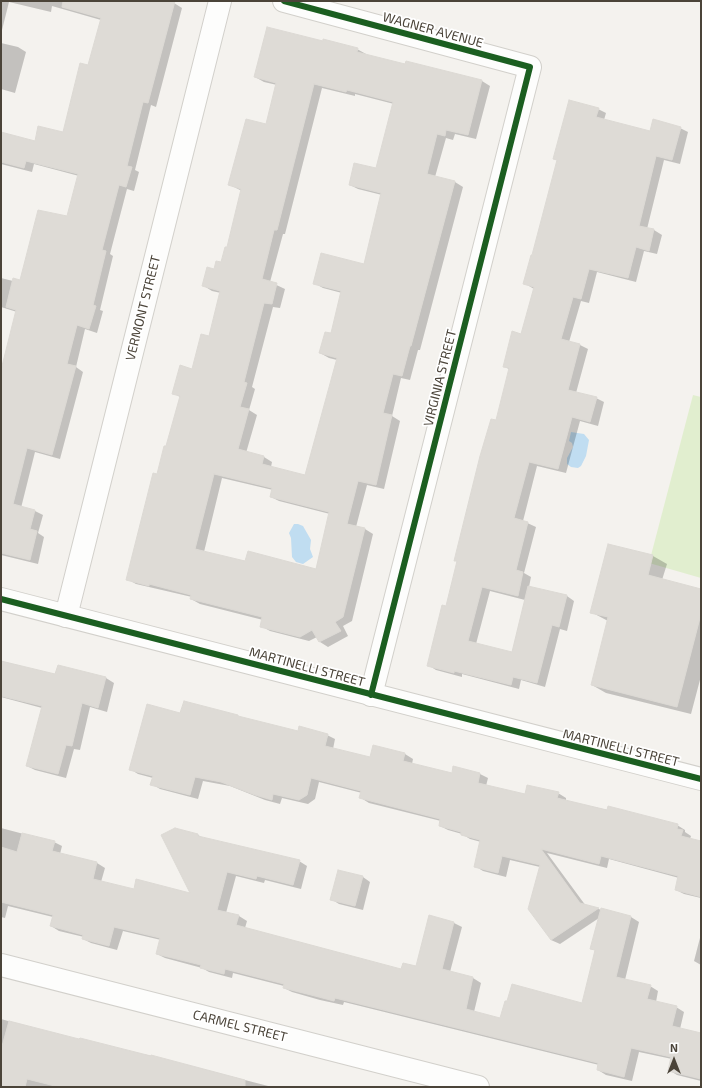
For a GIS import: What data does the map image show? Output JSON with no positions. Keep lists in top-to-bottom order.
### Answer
{
  "streets": {
    "street": [
      "WAGNER AVENUE",
      "VERMONT STREET",
      "VIRGINIA STREET",
      "MARTINELLI STREET",
      "CARMEL STREET"
    ]
  },
  "crossings": [
    ["WAGNER AVENUE", "VIRGINIA STREET"],
    ["VERMONT STREET", "MARTINELLI STREET"],
    ["VIRGINIA STREET", "MARTINELLI STREET"]
  ],
  "north": "top"
}
